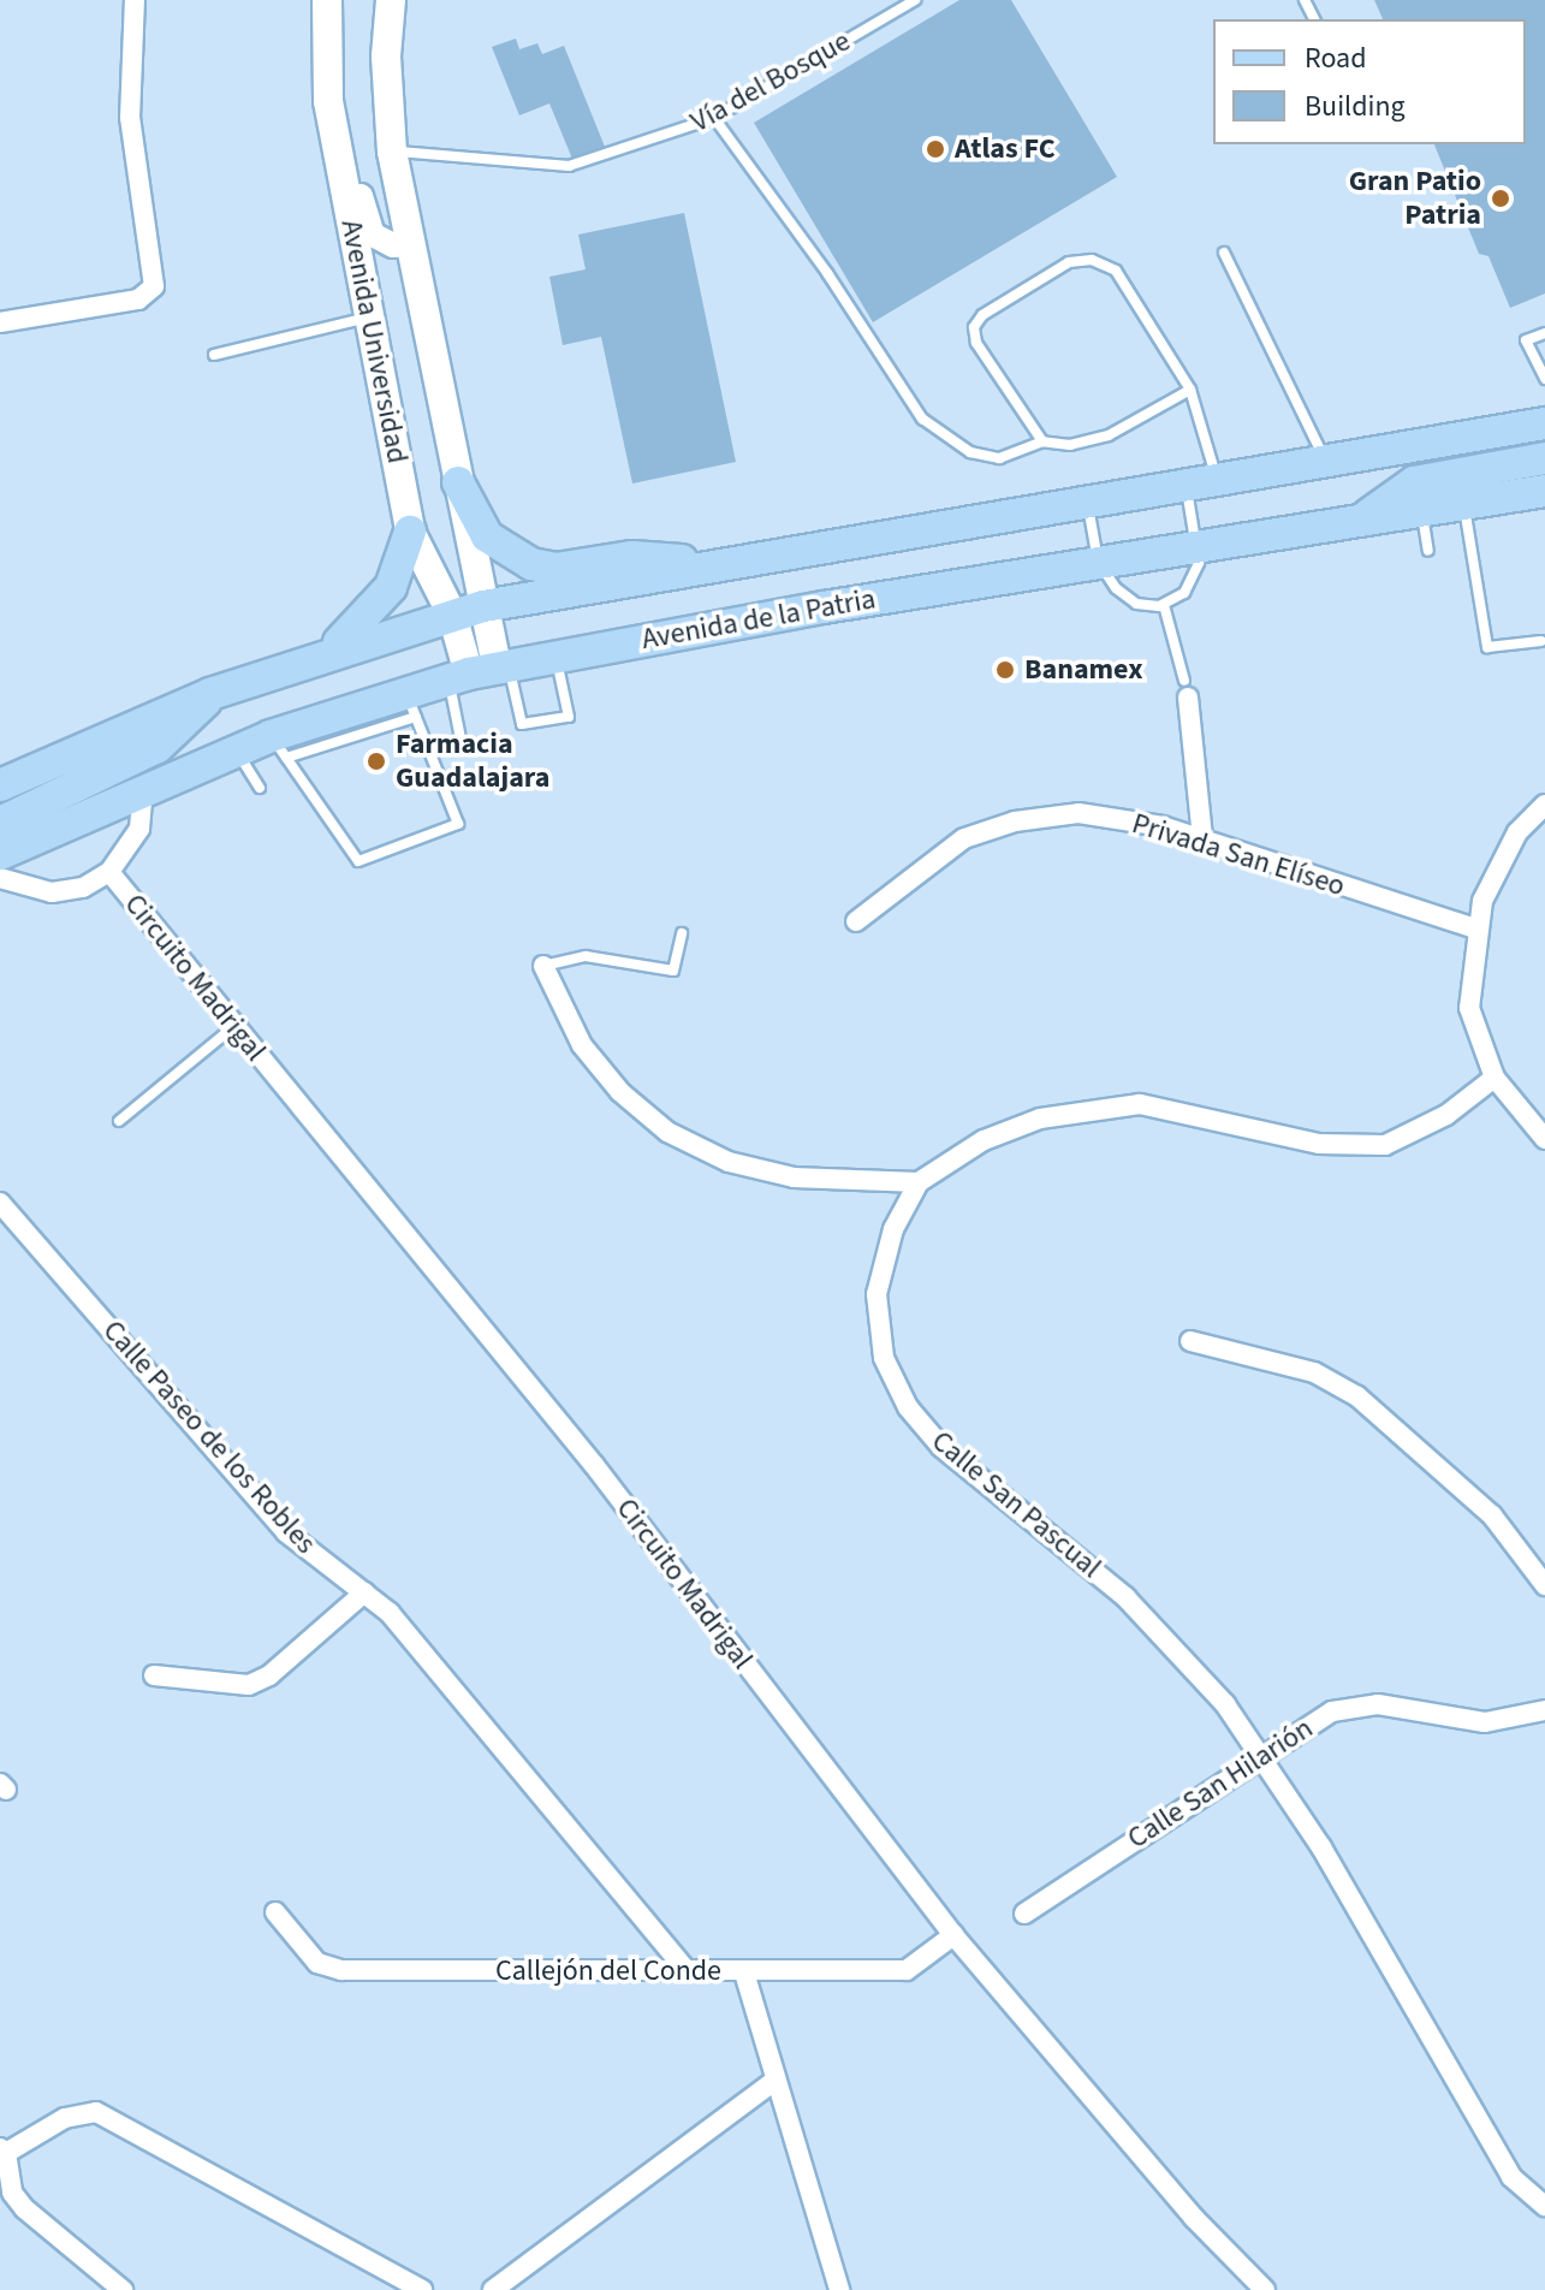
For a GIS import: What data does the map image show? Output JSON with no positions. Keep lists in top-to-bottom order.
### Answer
{
  "streets": {
    "main road": ["Avenida Universidad", "Avenida de la Patria"],
    "street": [
      "Privada San Elíseo",
      "Circuito Madrigal",
      "Calle Paseo de los Robles",
      "Calle San Pascual",
      "Calle San Hilarión",
      "Callejón del Conde"
    ],
    "lane": ["Vía del Bosque"]
  },
  "crossings": [
    ["Vía del Bosque", "Avenida Universidad"],
    ["Avenida Universidad", "Avenida de la Patria"],
    ["Avenida de la Patria", "Circuito Madrigal"],
    ["Circuito Madrigal", "Callejón del Conde"],
    ["Calle Paseo de los Robles", "Callejón del Conde"],
    ["Calle San Pascual", "Calle San Hilarión"]
  ],
  "places": [
    "Atlas FC",
    "Gran Patio Patria",
    "Banamex",
    "Farmacia Guadalajara"
  ],
  "legend": ["Road", "Building"]
}
